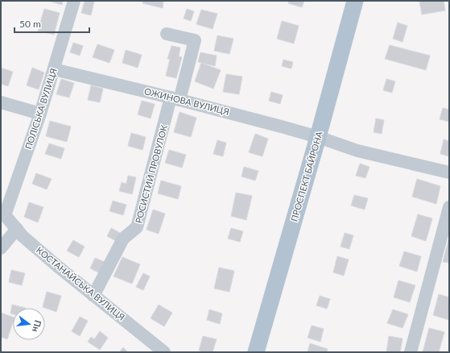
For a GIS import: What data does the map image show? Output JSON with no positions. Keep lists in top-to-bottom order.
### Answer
{
  "streets": {
    "main road": ["ПРОСПЕКТ БАЙРОНА"],
    "street": [
      "ОЖИНОВА ВУЛИЦЯ",
      "ПОЛІСЬКА ВУЛИЦЯ",
      "РОСИСТИЙ ПРОВУЛОК",
      "КОСТАНАЙСЬКА ВУЛИЦЯ"
    ]
  },
  "crossings": [
    ["ОЖИНОВА ВУЛИЦЯ", "ПОЛІСЬКА ВУЛИЦЯ"],
    ["ОЖИНОВА ВУЛИЦЯ", "РОСИСТИЙ ПРОВУЛОК"],
    ["ОЖИНОВА ВУЛИЦЯ", "ПРОСПЕКТ БАЙРОНА"],
    ["ПОЛІСЬКА ВУЛИЦЯ", "КОСТАНАЙСЬКА ВУЛИЦЯ"],
    ["РОСИСТИЙ ПРОВУЛОК", "КОСТАНАЙСЬКА ВУЛИЦЯ"]
  ],
  "scale_bar": "50 m",
  "north": "right"
}
